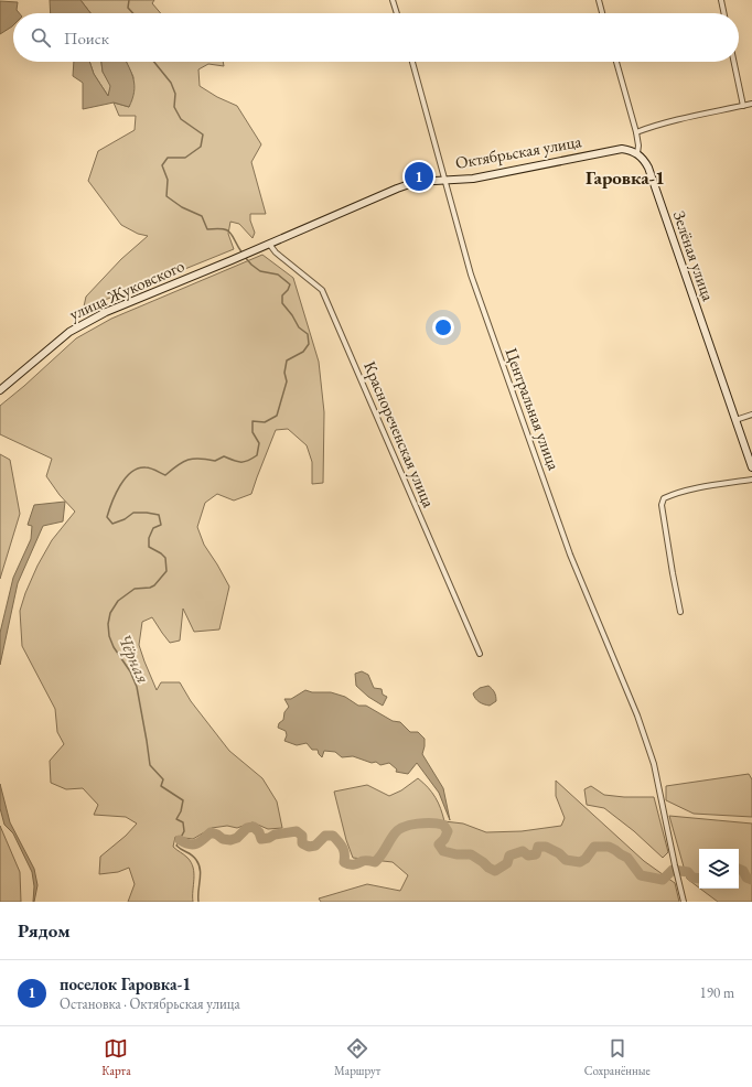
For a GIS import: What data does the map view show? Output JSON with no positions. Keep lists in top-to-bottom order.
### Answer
{
  "streets": {
    "main road": ["Октябрьская улица", "Зелёная улица", "улица Жуковского"],
    "street": ["Центральная улица", "Краснореченская улица"]
  },
  "crossings": [
    ["Октябрьская улица", "Зелёная улица"],
    ["Октябрьская улица", "улица Жуковского"],
    ["Октябрьская улица", "Центральная улица"],
    ["Октябрьская улица", "Краснореченская улица"]
  ],
  "districts": ["Гаровка-1"],
  "water": ["Чёрная"],
  "page": {
    "search": "Поиск",
    "pins": "1",
    "heading": "Рядом",
    "list": [
      {
        "mark": "1",
        "name": "поселок Гаровка-1",
        "note": "Остановка · Октябрьская улица",
        "value": "190 m"
      }
    ],
    "nav": ["Карта", "Маршрут", "Сохранённые"]
  }
}
